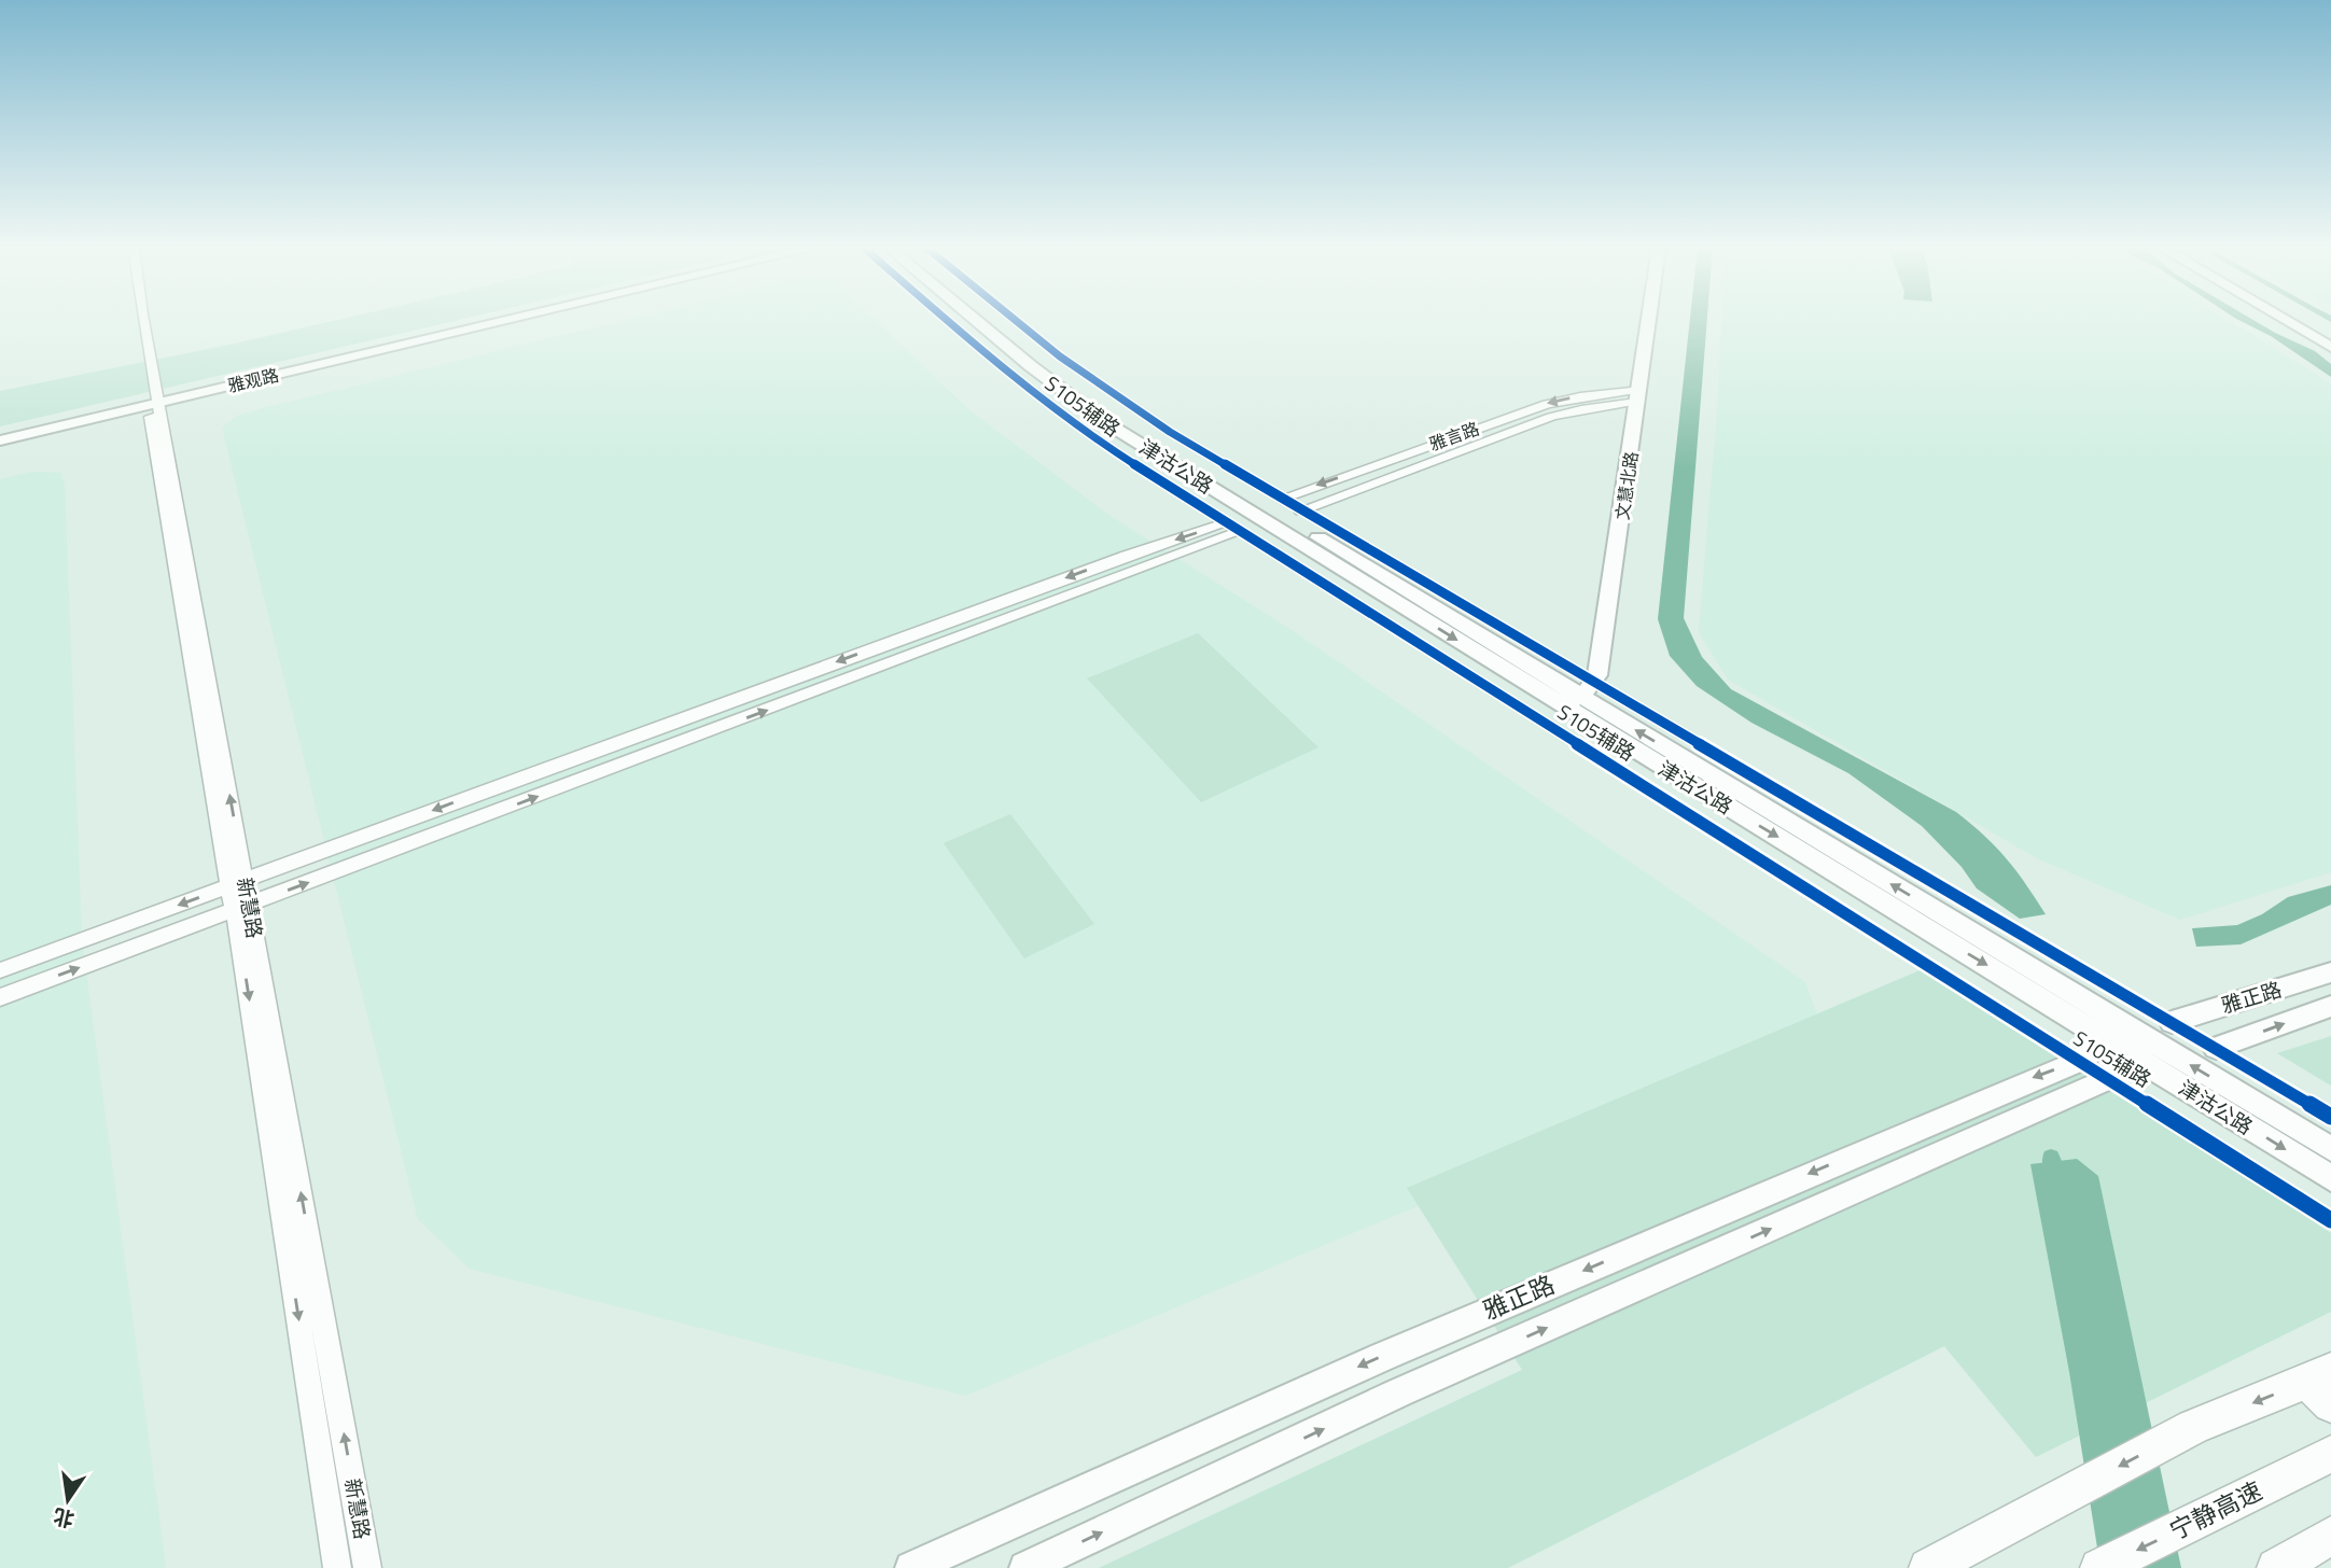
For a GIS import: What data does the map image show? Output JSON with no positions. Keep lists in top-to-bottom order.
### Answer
{
  "streets": {
    "highway": ["宁静高速"],
    "main road": [
      "雅观路",
      "津沽公路",
      "文慧北路",
      "雅正路"
    ],
    "street": ["雅言路", "新慧路"],
    "cycle path": ["S105辅路"]
  },
  "crossings": [
    ["雅观路", "新慧路"],
    ["雅言路", "文慧北路"],
    ["津沽公路", "文慧北路"],
    ["津沽公路", "雅正路"]
  ],
  "north": "bottom"
}
